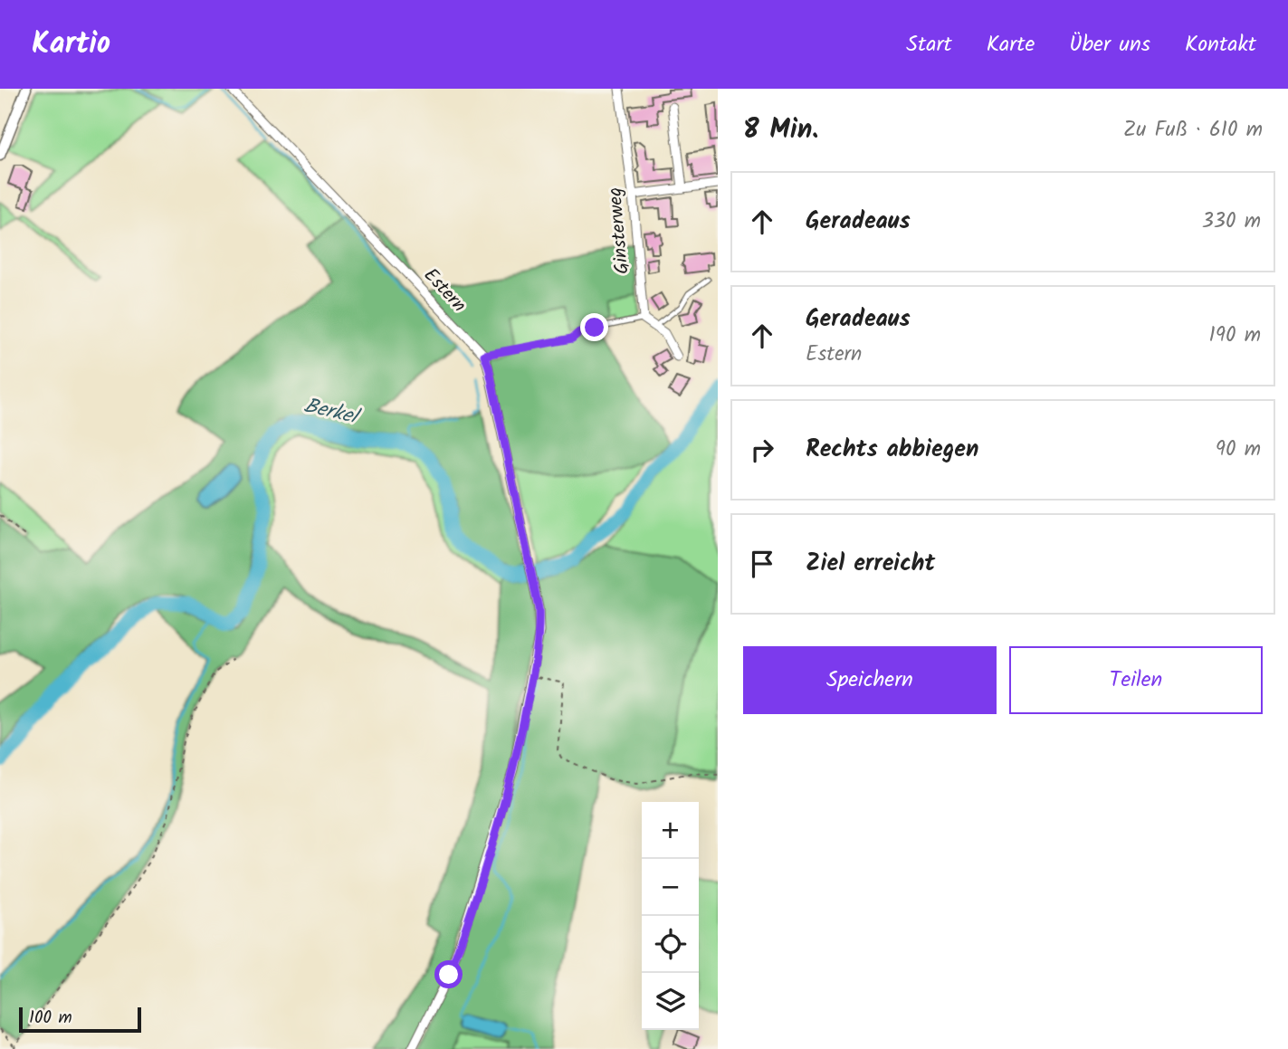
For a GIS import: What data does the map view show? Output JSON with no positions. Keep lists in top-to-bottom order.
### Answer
{
  "streets": {
    "street": ["Ginsterweg", "Estern"]
  },
  "water": ["Berkel"],
  "scale_bar": "100 m",
  "page": {
    "header": "Kartio",
    "nav": [
      "Start",
      "Karte",
      "Über uns",
      "Kontakt"
    ],
    "heading": ["8 Min.", "Zu Fuß · 610 m"],
    "list": [
      ["Geradeaus", "330 m"],
      ["Geradeaus", "Estern", "190 m"],
      ["Rechts abbiegen", "90 m"],
      "Ziel erreicht"
    ],
    "buttons": ["Speichern", "Teilen"],
    "map_buttons": ["+", "−"],
    "scale": "100 m"
  }
}
